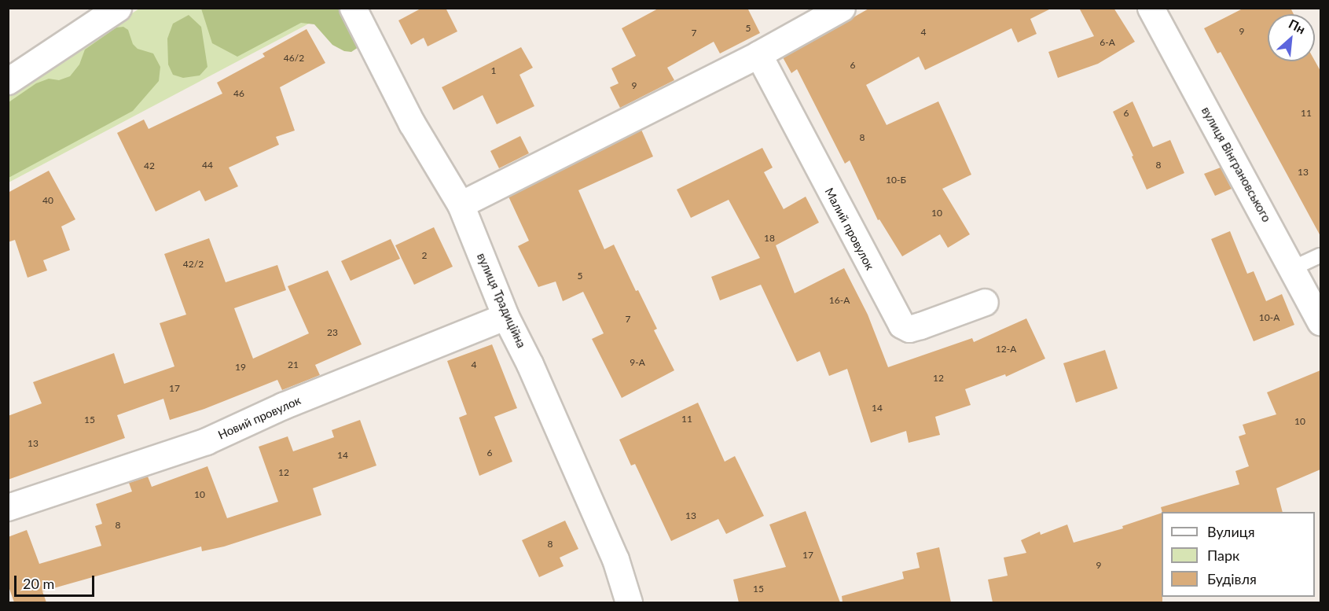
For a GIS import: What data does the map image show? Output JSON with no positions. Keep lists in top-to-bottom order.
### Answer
{
  "streets": {
    "street": [
      "вулиця Вінграновського",
      "Малий провулок",
      "вулиця Традиційна",
      "Новий провулок"
    ]
  },
  "crossings": [
    ["вулиця Традиційна", "Новий провулок"]
  ],
  "house_numbers": [
    "5",
    "9",
    "4",
    "7",
    "6-А",
    "46/2",
    "6",
    "1",
    "9",
    "46",
    "6",
    "11",
    "8",
    "44",
    "8",
    "42",
    "13",
    "10-Б",
    "40",
    "10",
    "18",
    "2",
    "42/2",
    "5",
    "16-А",
    "10-А",
    "7",
    "23",
    "12-А",
    "9-А",
    "21",
    "4",
    "19",
    "12",
    "17",
    "14",
    "11",
    "15",
    "10",
    "13",
    "6",
    "14",
    "12",
    "10",
    "13",
    "8",
    "8",
    "17",
    "9",
    "15"
  ],
  "legend": ["Вулиця", "Парк", "Будівля"],
  "scale_bar": "20 m",
  "north": "top right"
}
